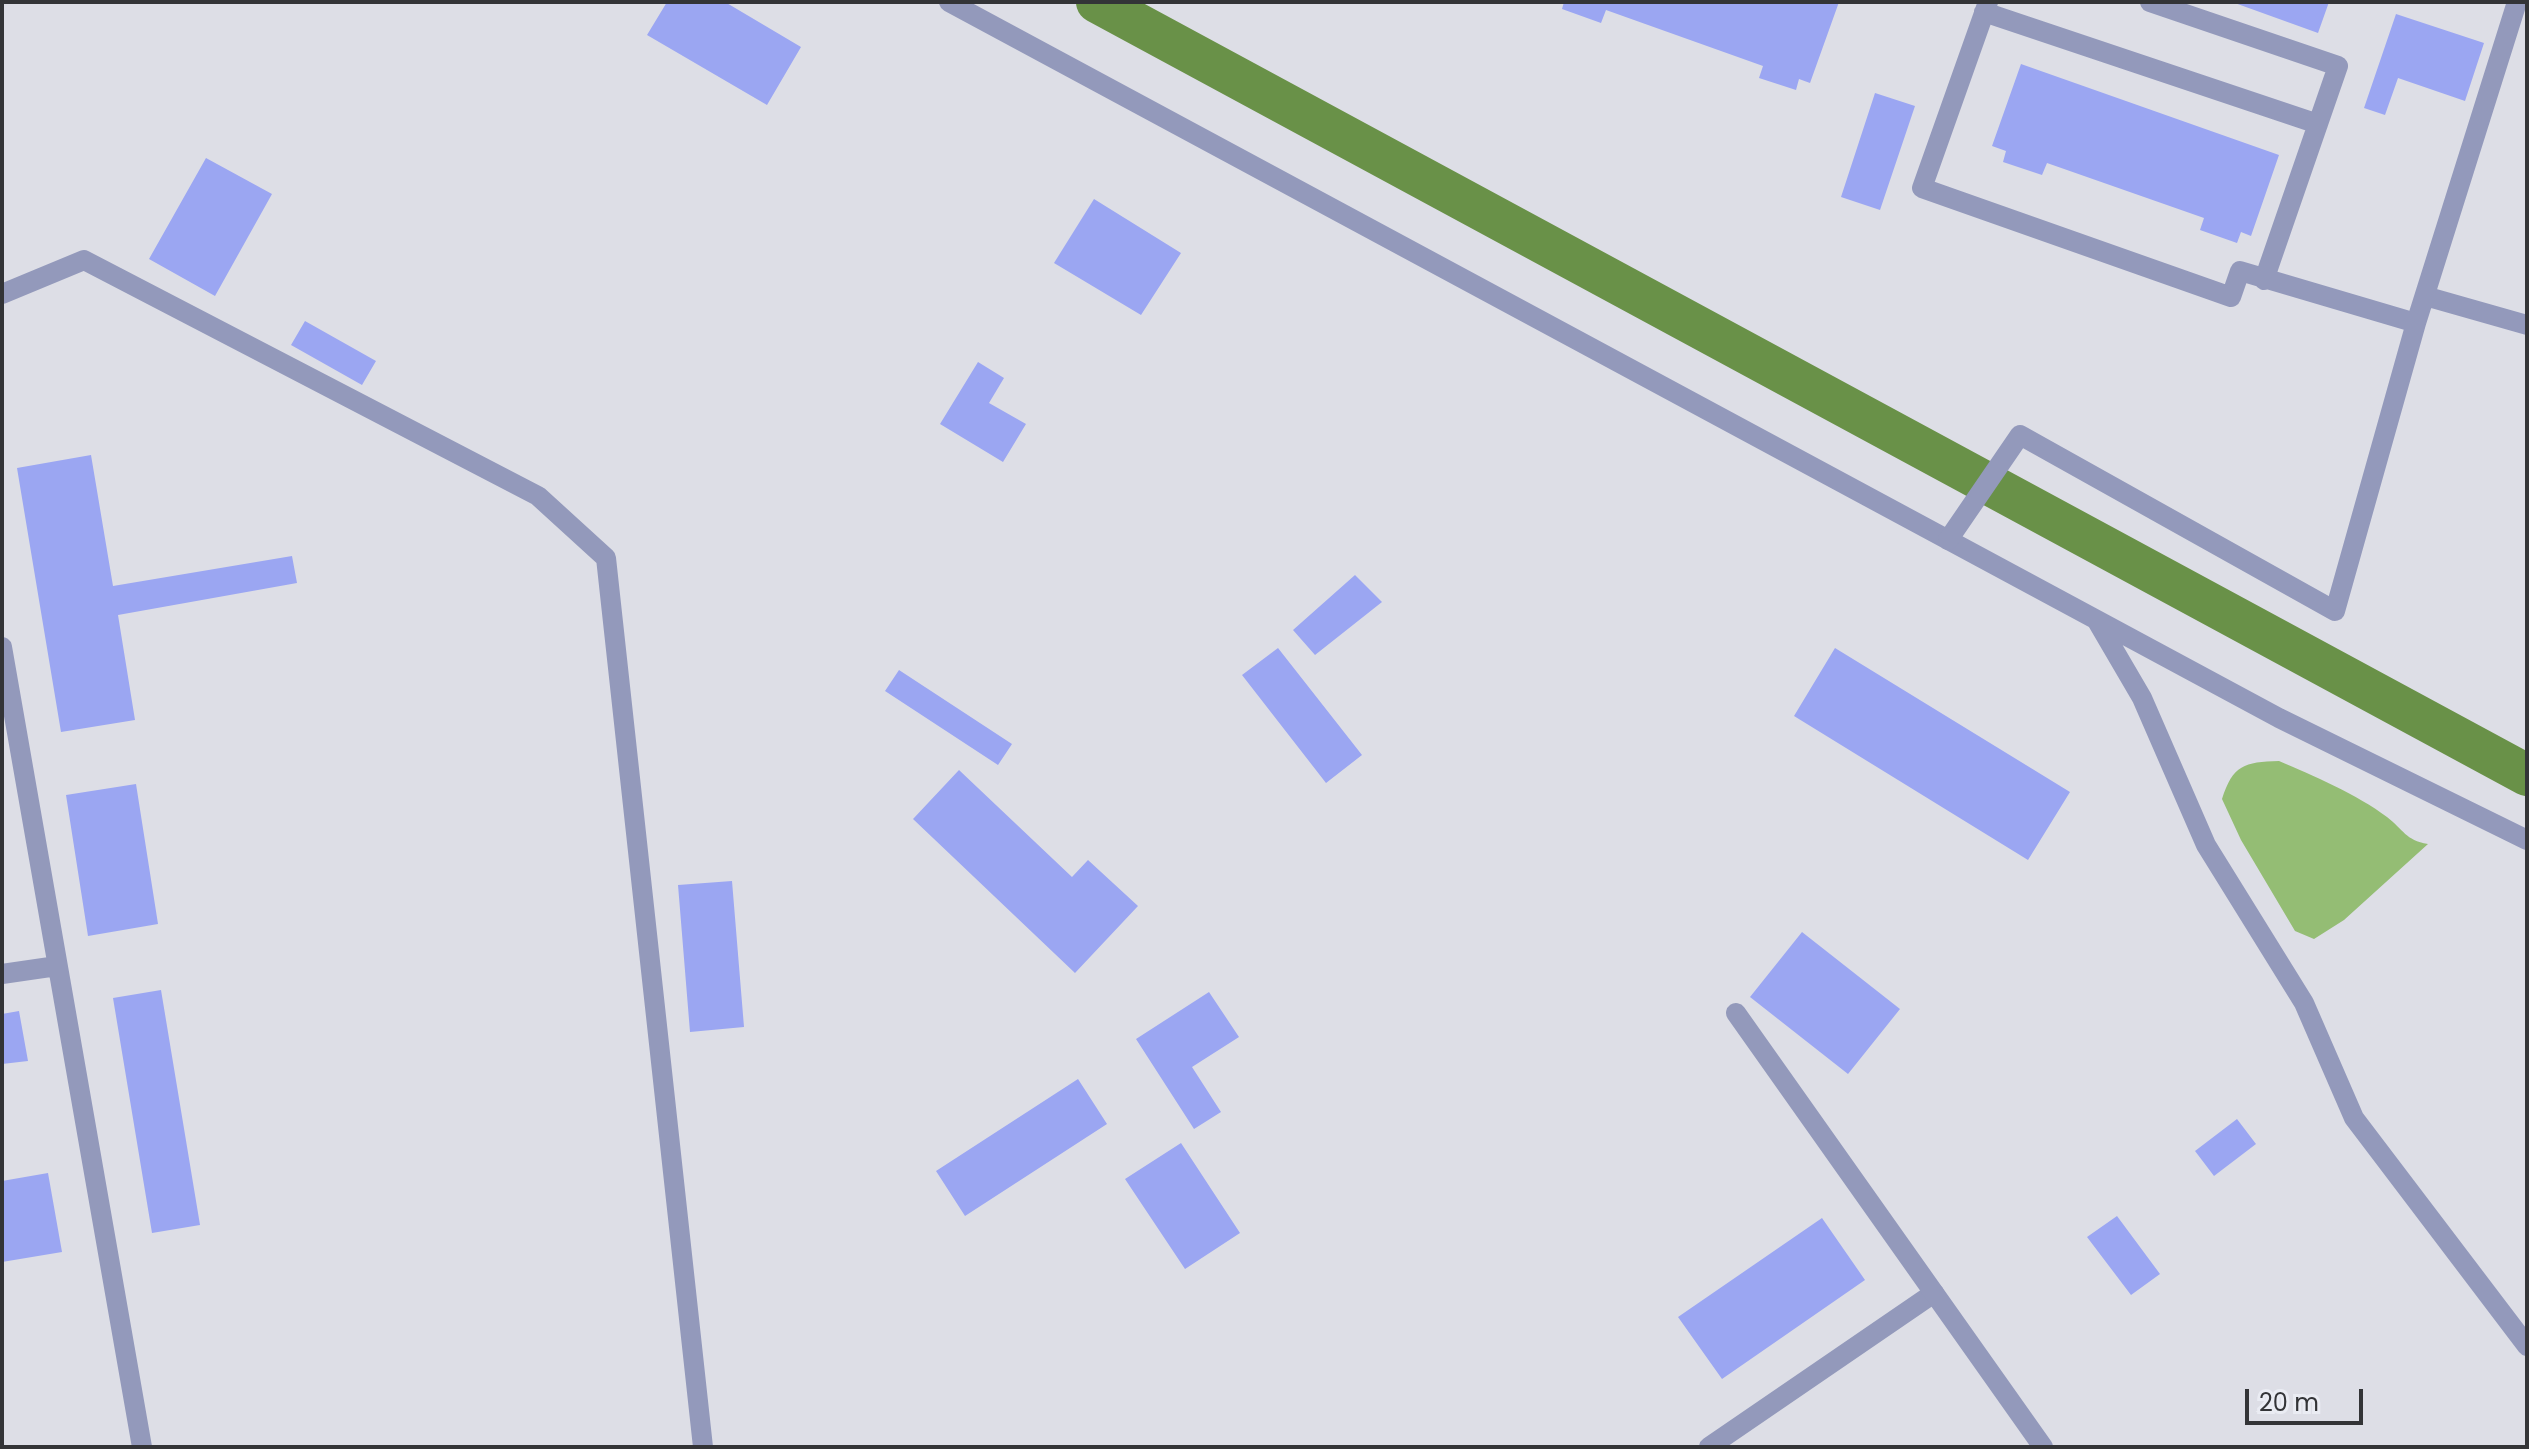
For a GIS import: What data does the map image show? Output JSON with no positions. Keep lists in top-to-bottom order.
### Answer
{
  "scale_bar": "20 m"
}
